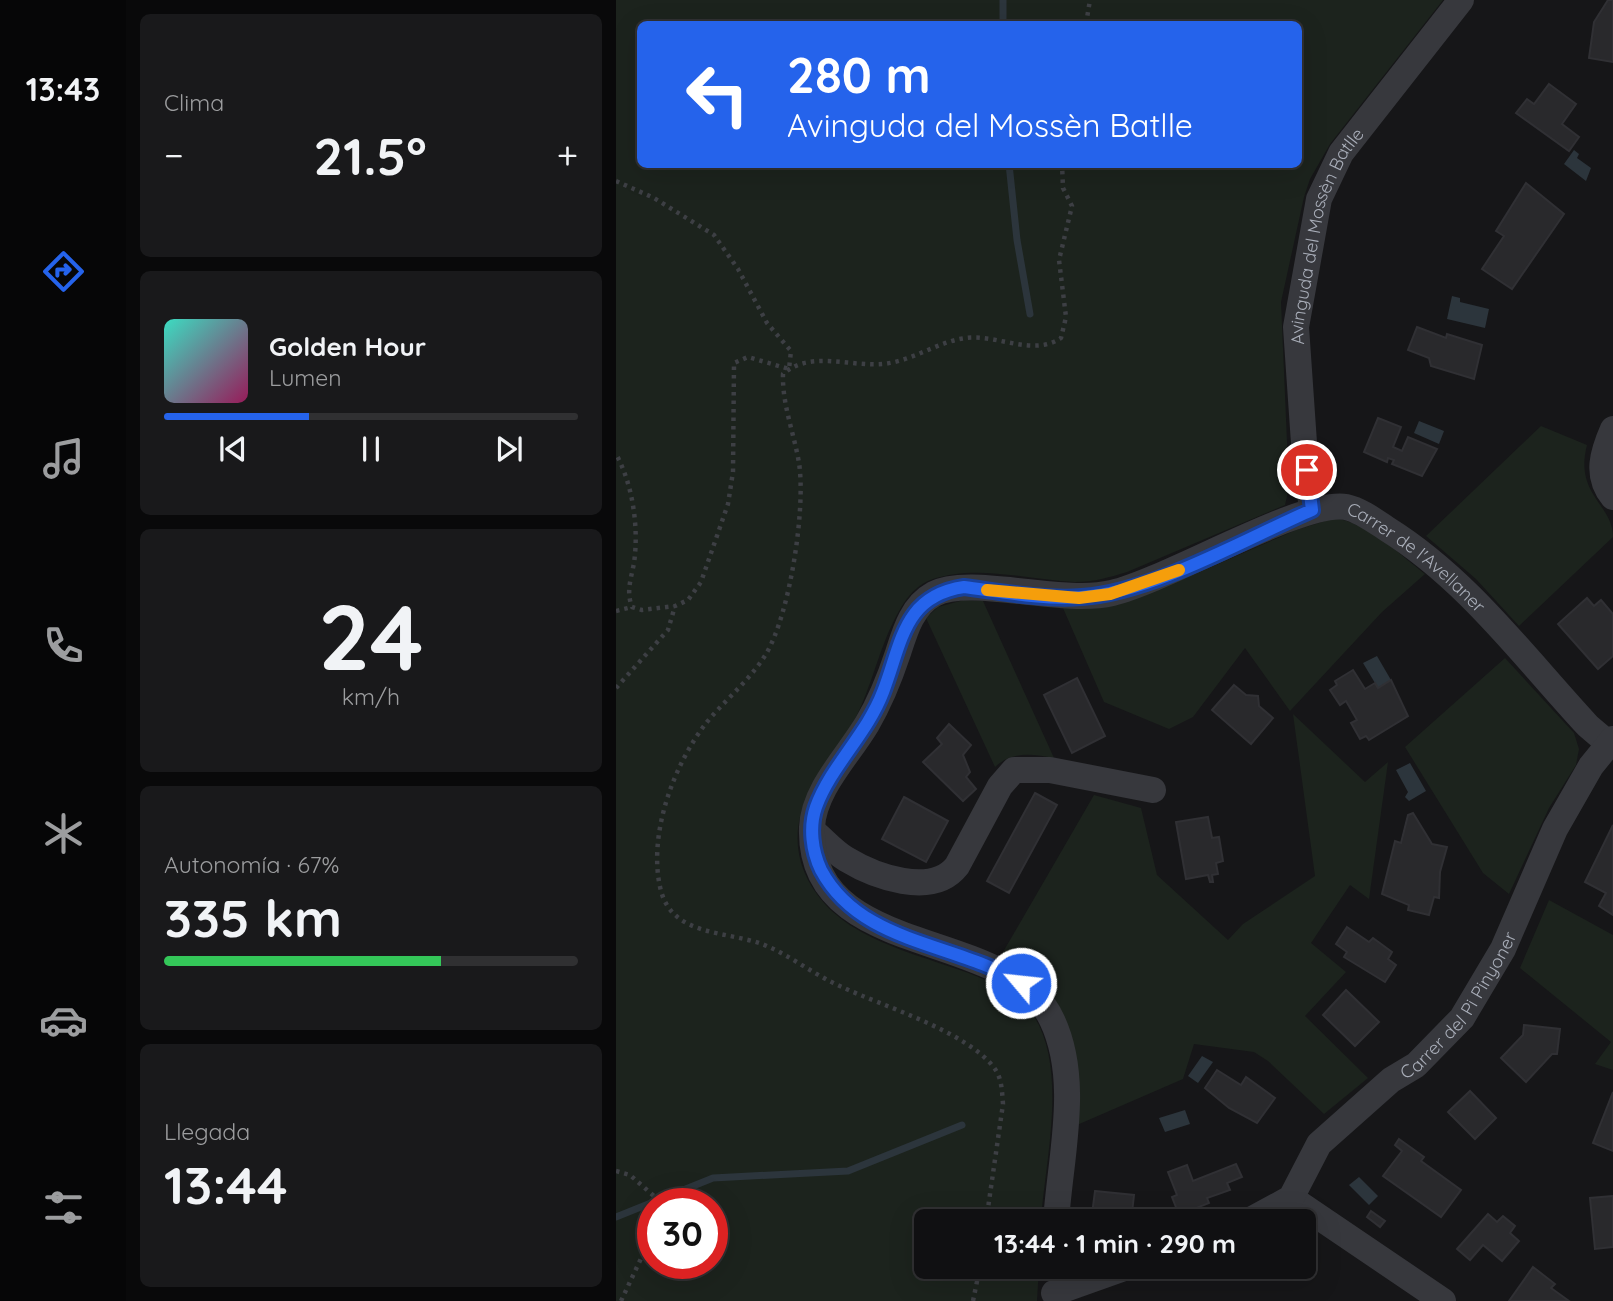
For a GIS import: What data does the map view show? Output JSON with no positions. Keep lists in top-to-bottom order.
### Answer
{
  "streets": {
    "street": ["Avinguda del Mossèn Batlle", "Carrer de l'Avellaner", "Carrer del Pi Pinyoner"]
  },
  "crossings": [
    ["Avinguda del Mossèn Batlle", "Carrer de l'Avellaner"],
    ["Carrer de l'Avellaner", "Carrer del Pi Pinyoner"]
  ],
  "page": {
    "tabs": "13:43",
    "tile": [
      "Clima",
      ["24", "km/h"],
      ["Autonomía · 67%", "335 km"],
      ["Llegada", "13:44"]
    ],
    "turn": ["280 m", "Avinguda del Mossèn Batlle"],
    "heat": ["−", "21.5°", "+"],
    "song": ["Golden Hour", "Lumen"],
    "limit": "30",
    "trip": "13:44 · 1 min · 290 m"
  }
}
